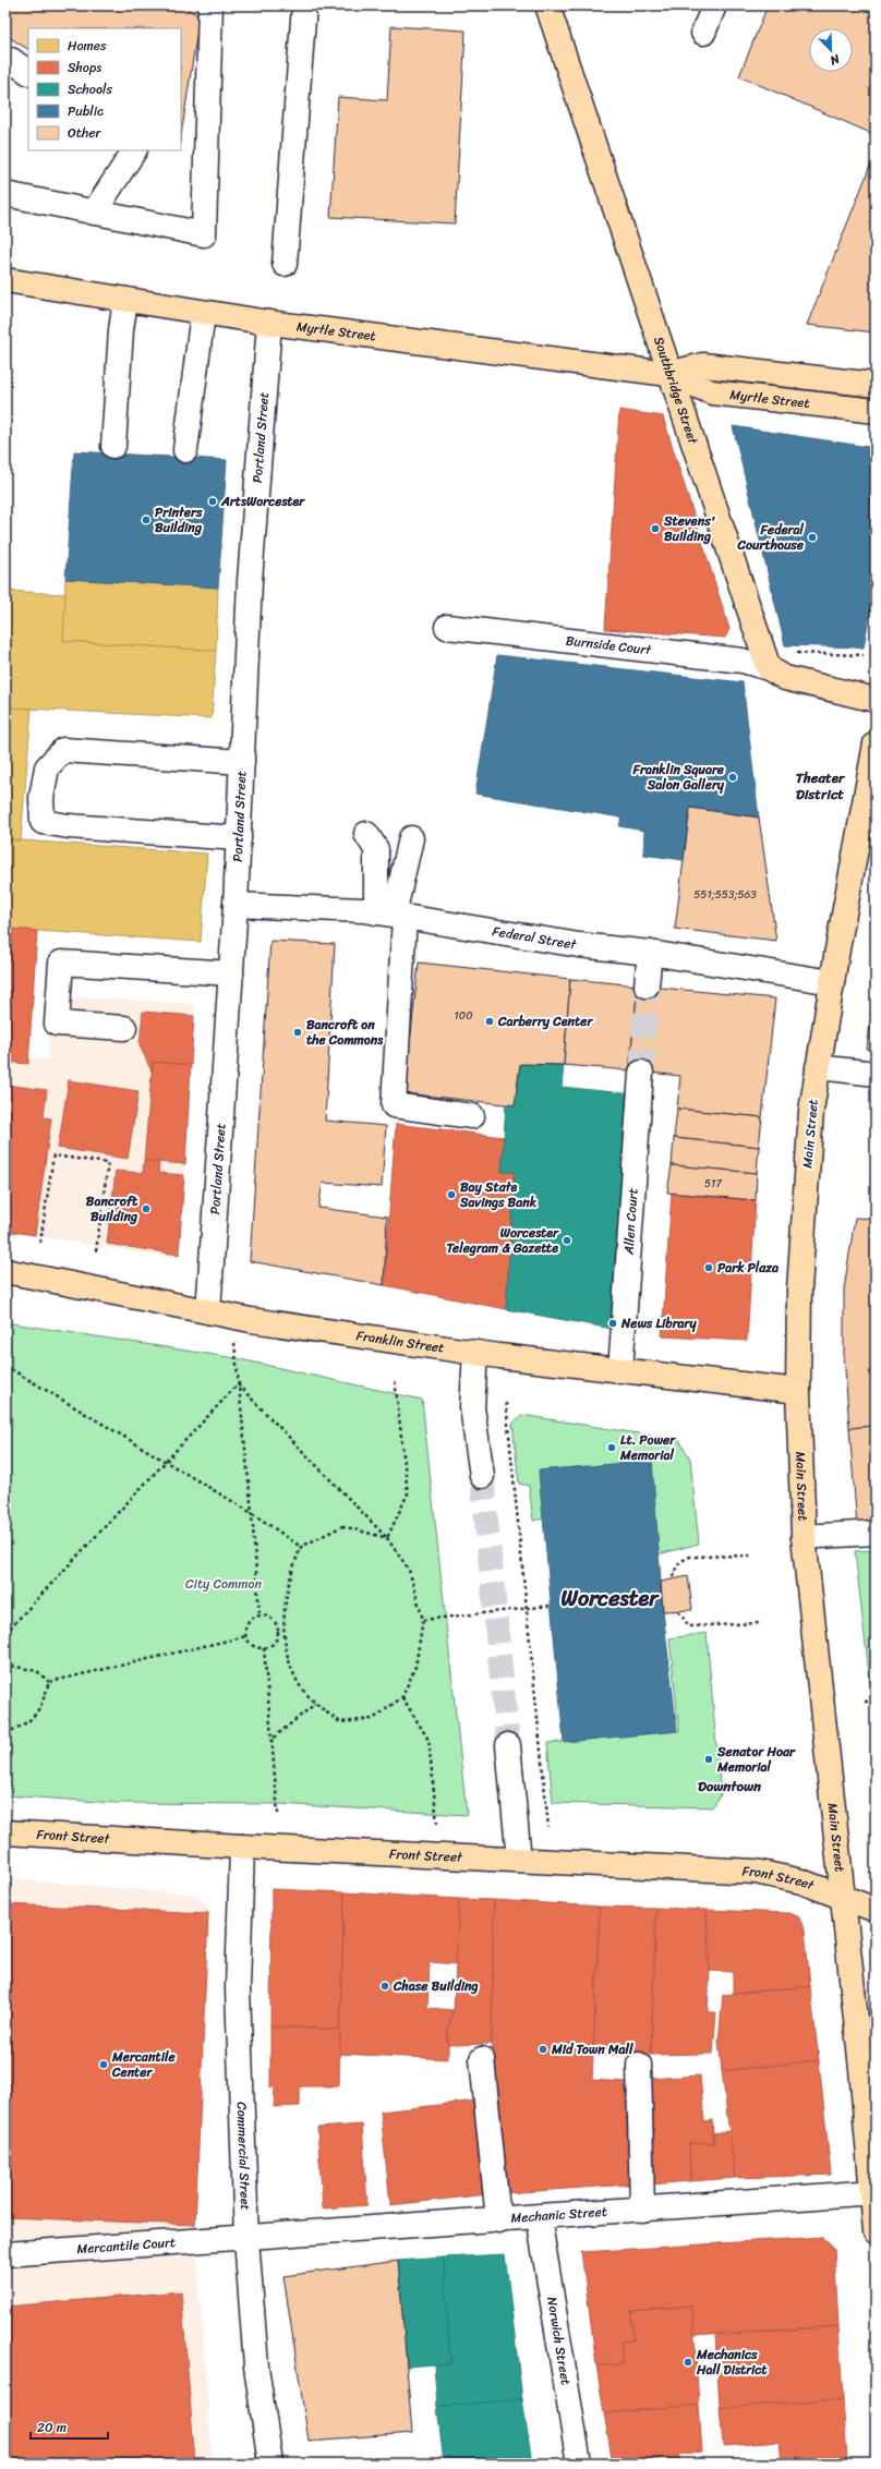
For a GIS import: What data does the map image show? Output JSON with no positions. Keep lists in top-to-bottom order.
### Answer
{
  "streets": {
    "main road": [
      "Myrtle Street",
      "Southbridge Street",
      "Main Street",
      "Franklin Street",
      "Front Street"
    ],
    "street": [
      "Portland Street",
      "Burnside Court",
      "Federal Street",
      "Allen Court",
      "Commercial Street",
      "Mechanic Street",
      "Mercantile Court",
      "Norwich Street"
    ]
  },
  "crossings": [
    ["Myrtle Street", "Southbridge Street"],
    ["Myrtle Street", "Portland Street"],
    ["Southbridge Street", "Burnside Court"],
    ["Portland Street", "Federal Street"],
    ["Portland Street", "Franklin Street"],
    ["Federal Street", "Main Street"],
    ["Main Street", "Franklin Street"],
    ["Main Street", "Front Street"],
    ["Main Street", "Mechanic Street"],
    ["Allen Court", "Franklin Street"],
    ["Front Street", "Commercial Street"],
    ["Commercial Street", "Mechanic Street"],
    ["Commercial Street", "Mercantile Court"],
    ["Mechanic Street", "Mercantile Court"],
    ["Mechanic Street", "Norwich Street"]
  ],
  "districts": ["Theater District", "Worcester", "Downtown"],
  "parks": ["City Common"],
  "places": [
    "ArtsWorcester",
    "Printers Building",
    "Stevens' Building",
    "Federal Courthouse",
    "Franklin Square Salon Gallery",
    "Carberry Center",
    "Bancroft on the Commons",
    "Bay State Savings Bank",
    "Bancroft Building",
    "Worcester Telegram & Gazette",
    "Park Plaza",
    "News Library",
    "Lt. Power Memorial",
    "Senator Hoar Memorial",
    "Chase Building",
    "Mid Town Mall",
    "Mercantile Center",
    "Mechanics Hall District"
  ],
  "house_numbers": ["551;553;563", "100", "517"],
  "legend": [
    "Homes",
    "Shops",
    "Schools",
    "Public",
    "Other"
  ],
  "scale_bar": "20 m",
  "north": "bottom right"
}
